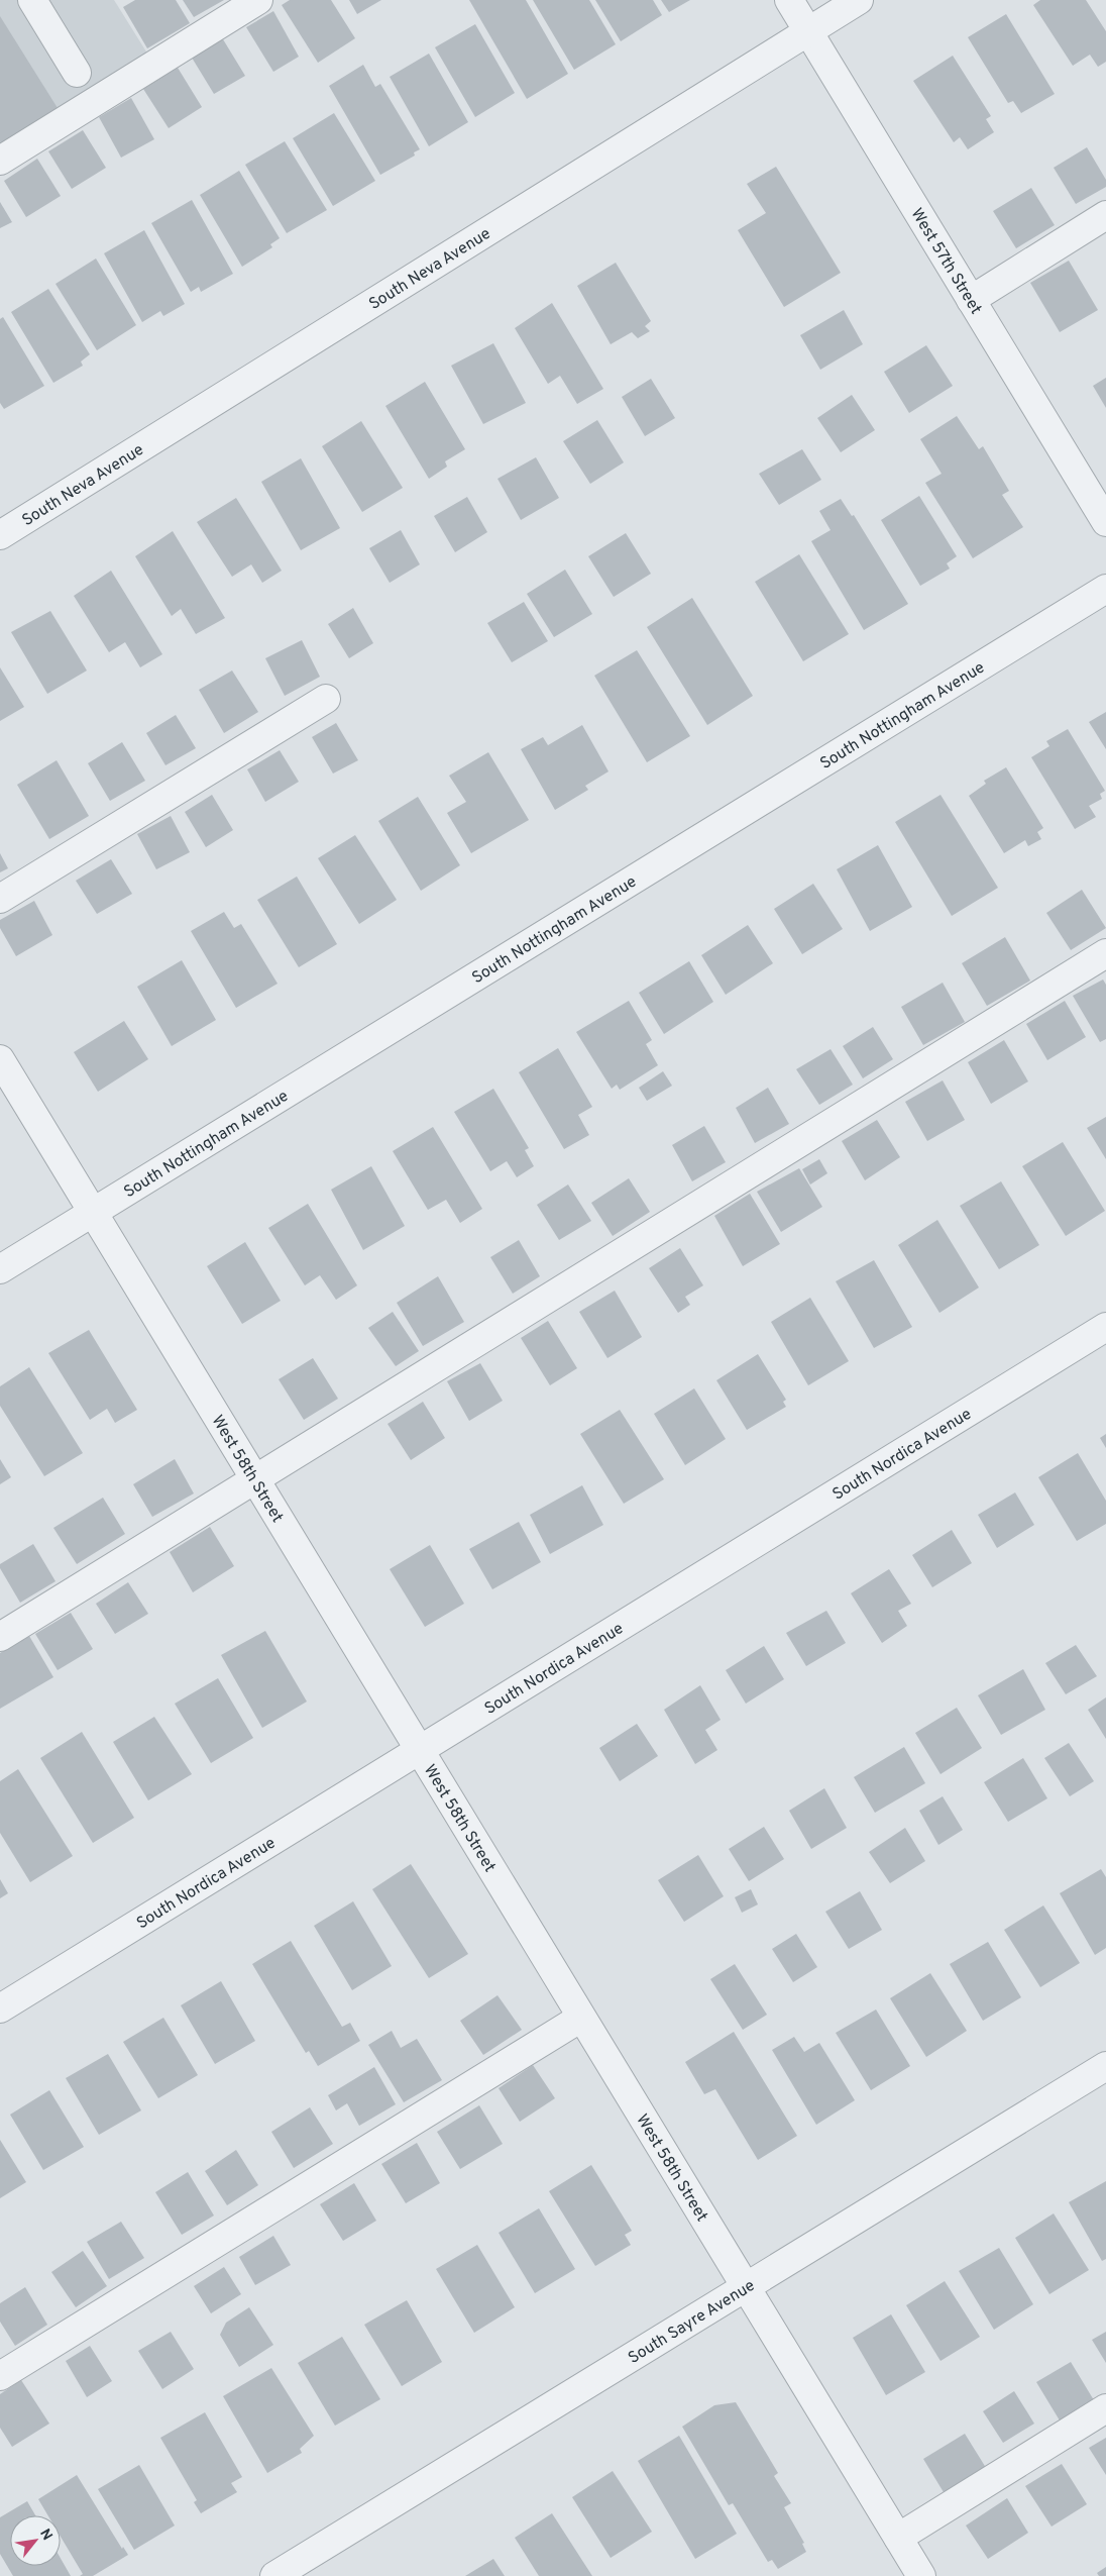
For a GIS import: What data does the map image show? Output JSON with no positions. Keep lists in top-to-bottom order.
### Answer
{
  "streets": {
    "street": [
      "West 57th Street",
      "South Neva Avenue",
      "South Nottingham Avenue",
      "South Nordica Avenue",
      "West 58th Street",
      "South Sayre Avenue"
    ]
  },
  "crossings": [
    ["West 57th Street", "South Neva Avenue"],
    ["South Nottingham Avenue", "West 58th Street"],
    ["South Nordica Avenue", "West 58th Street"],
    ["West 58th Street", "South Sayre Avenue"]
  ],
  "north": "top right"
}
